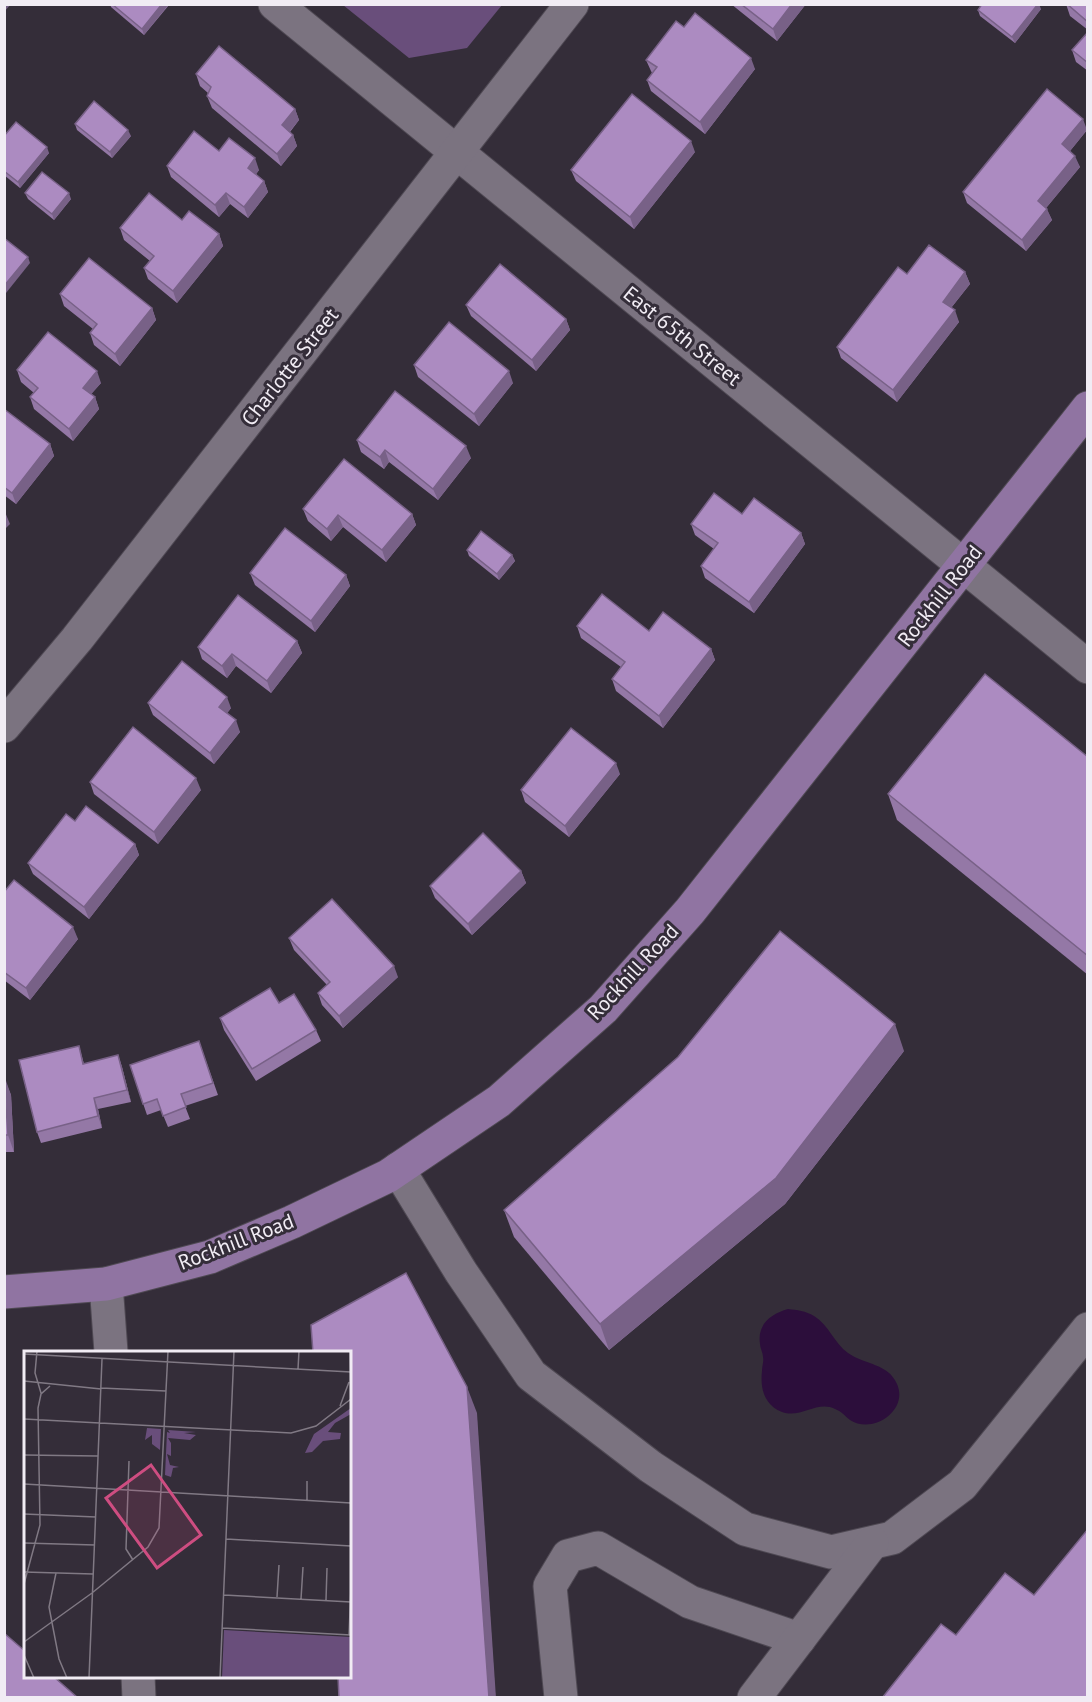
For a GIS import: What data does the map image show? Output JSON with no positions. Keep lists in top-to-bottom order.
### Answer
{
  "streets": {
    "main road": ["Rockhill Road"],
    "street": ["East 65th Street", "Charlotte Street"]
  },
  "crossings": [
    ["East 65th Street", "Charlotte Street"],
    ["East 65th Street", "Rockhill Road"]
  ]
}
